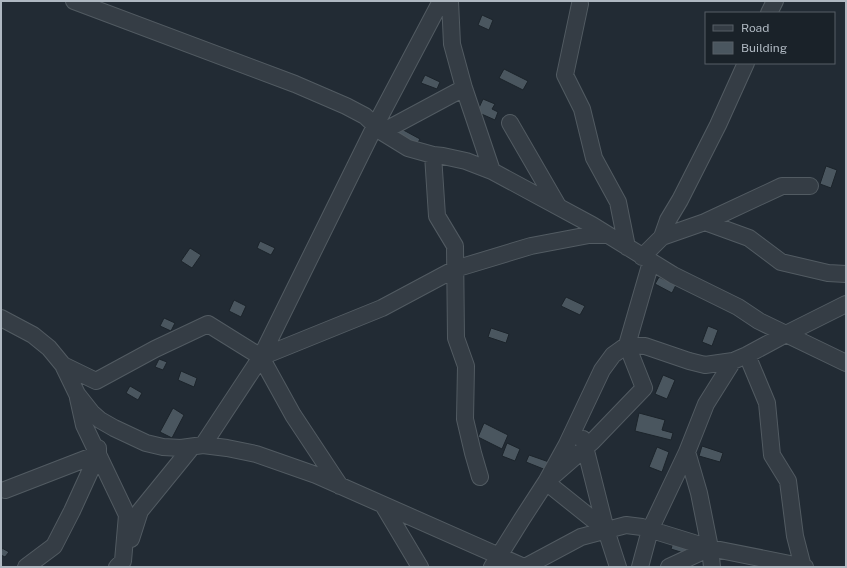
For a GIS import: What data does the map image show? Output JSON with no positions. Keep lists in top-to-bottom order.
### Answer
{
  "legend": ["Road", "Building"]
}
